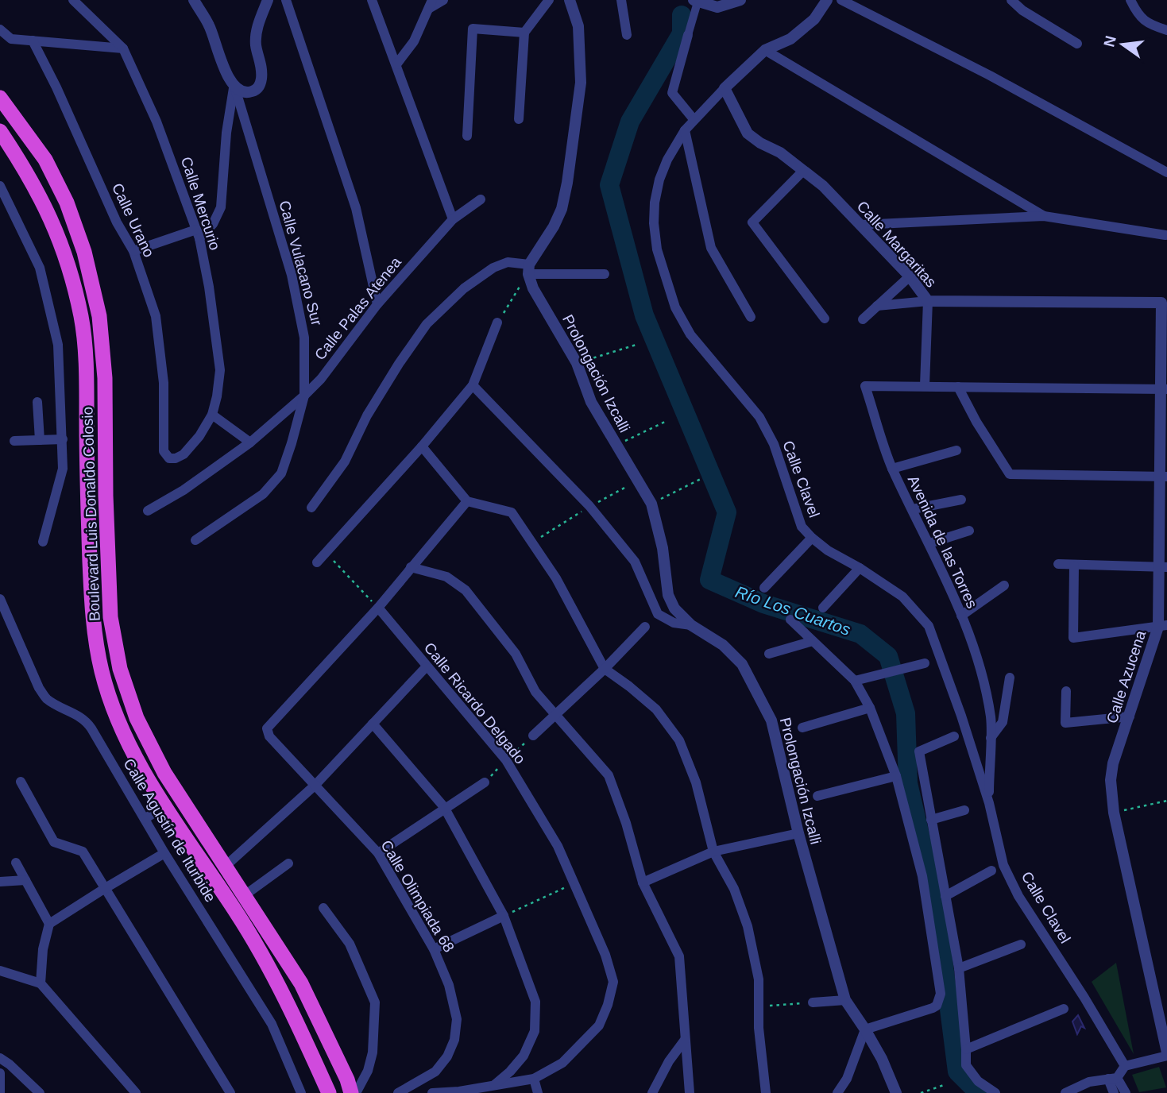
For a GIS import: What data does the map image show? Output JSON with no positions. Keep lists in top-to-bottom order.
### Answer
{
  "streets": {
    "highway": ["Boulevard Luis Donaldo Colosio"],
    "street": [
      "Calle Mercurio",
      "Calle Urano",
      "Calle Margaritas",
      "Calle Vulacano Sur",
      "Calle Palas Atenea",
      "Prolongación Izcalli",
      "Calle Clavel",
      "Avenida de las Torres",
      "Calle Azucena",
      "Calle Ricardo Delgado",
      "Calle Agustín de Iturbide",
      "Calle Olimpiada 68"
    ]
  },
  "crossings": [
    ["Calle Mercurio", "Calle Urano"],
    ["Calle Margaritas", "Calle Clavel"],
    ["Calle Margaritas", "Calle Azucena"],
    ["Calle Vulacano Sur", "Calle Palas Atenea"],
    ["Calle Clavel", "Avenida de las Torres"],
    ["Avenida de las Torres", "Calle Azucena"],
    ["Calle Ricardo Delgado", "Calle Olimpiada 68"]
  ],
  "water": ["Río Los Cuartos"],
  "north": "left"
}
